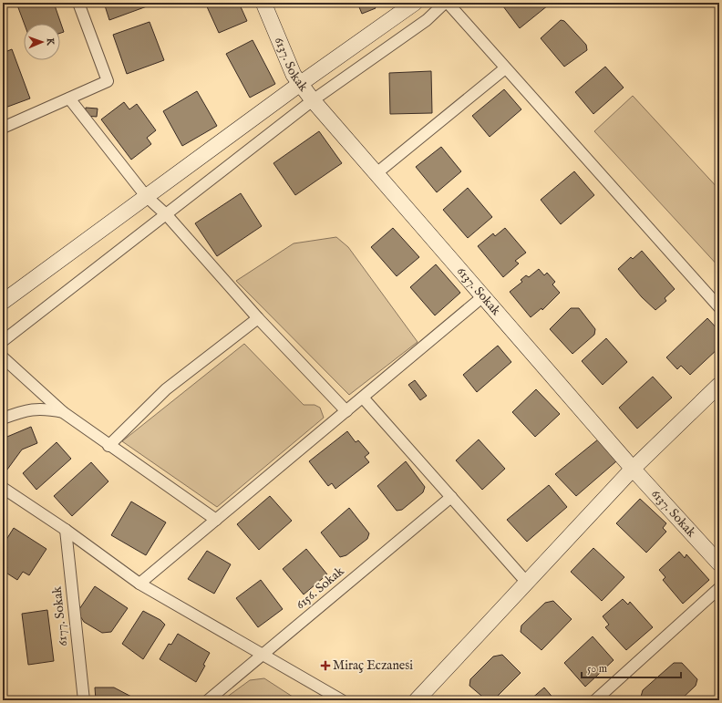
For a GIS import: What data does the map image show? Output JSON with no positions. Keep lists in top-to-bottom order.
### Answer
{
  "streets": {
    "street": ["6137. Sokak", "6156. Sokak", "6177. Sokak"]
  },
  "places": {
    "health": ["Miraç Eczanesi"]
  },
  "scale_bar": "50 m",
  "north": "right"
}
